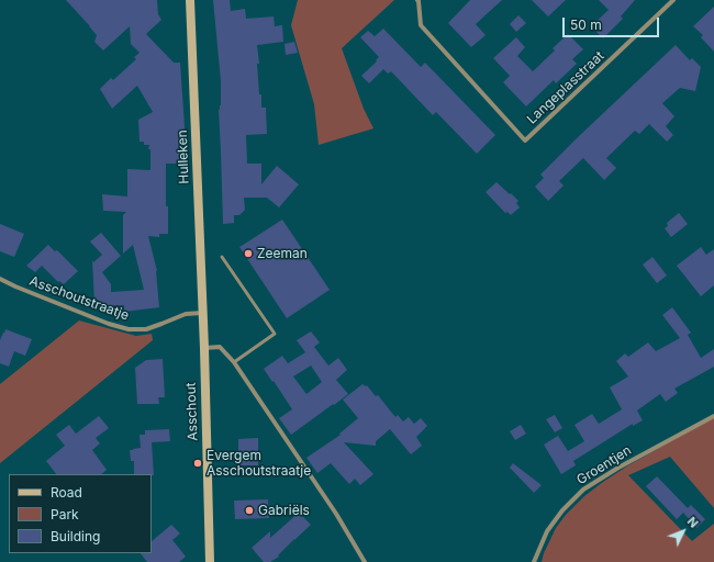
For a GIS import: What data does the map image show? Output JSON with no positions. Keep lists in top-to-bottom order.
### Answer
{
  "streets": {
    "main road": ["Hulleken", "Asschout"],
    "street": ["Langeplasstraat", "Asschoutstraatje", "Groentjen"]
  },
  "crossings": [
    ["Hulleken", "Asschoutstraatje"],
    ["Hulleken", "Asschout"],
    ["Asschoutstraatje", "Asschout"]
  ],
  "places": ["Zeeman", "Evergem Asschoutstraatje", "Gabriëls"],
  "legend": ["Road", "Park", "Building"],
  "scale_bar": "50 m",
  "north": "top right"
}
